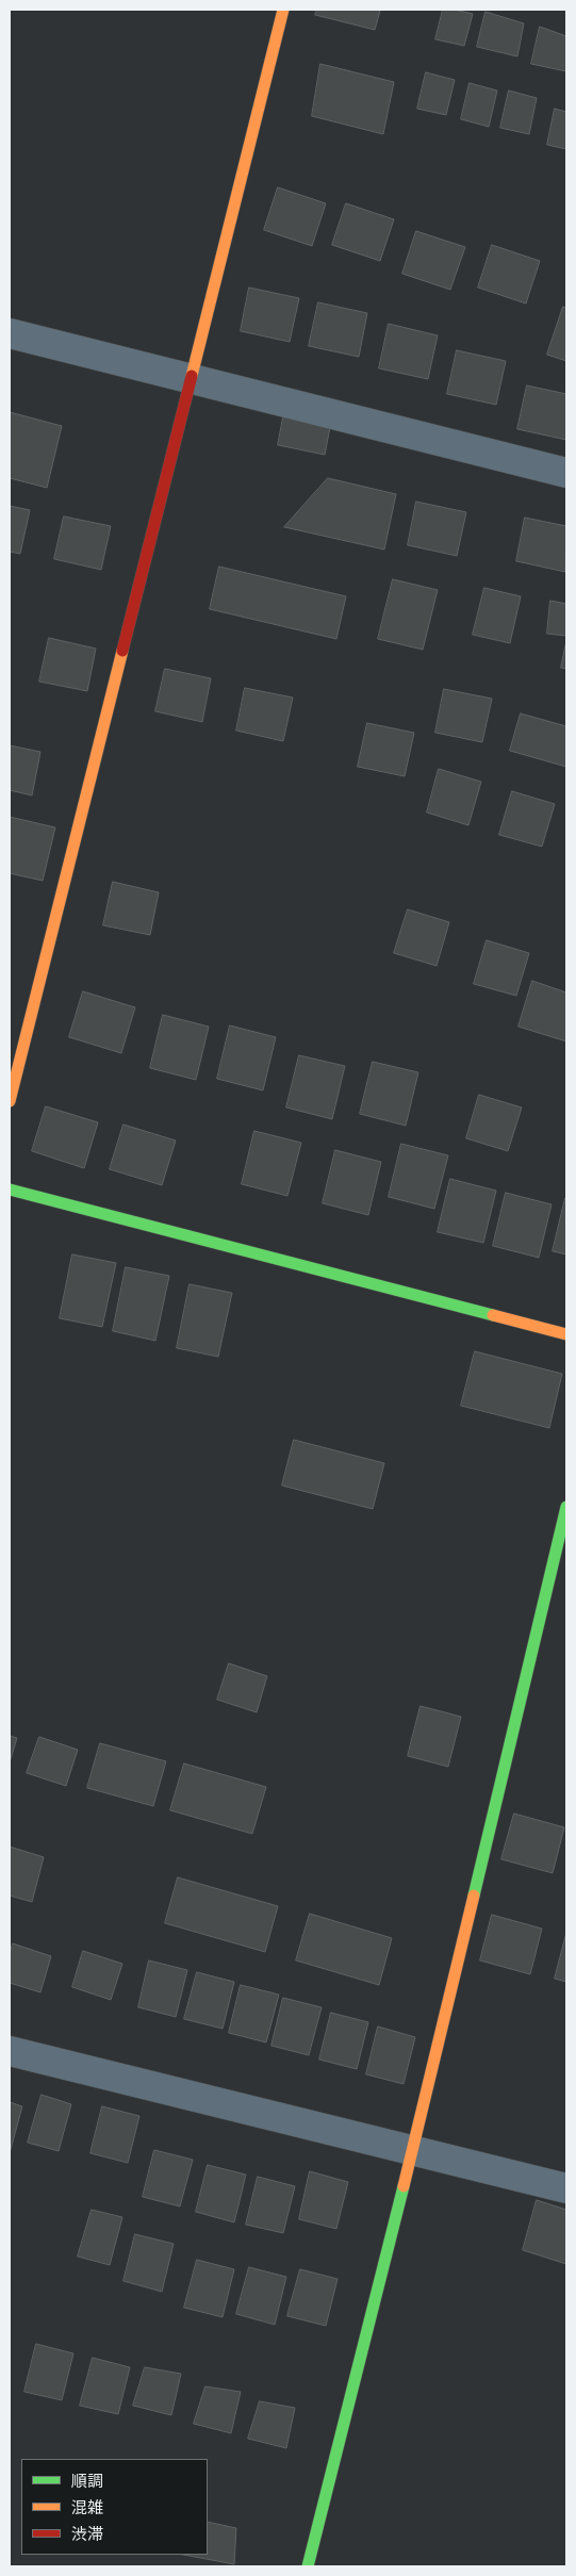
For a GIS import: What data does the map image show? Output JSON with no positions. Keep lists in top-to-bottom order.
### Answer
{
  "legend": ["順調", "混雑", "渋滞"]
}
